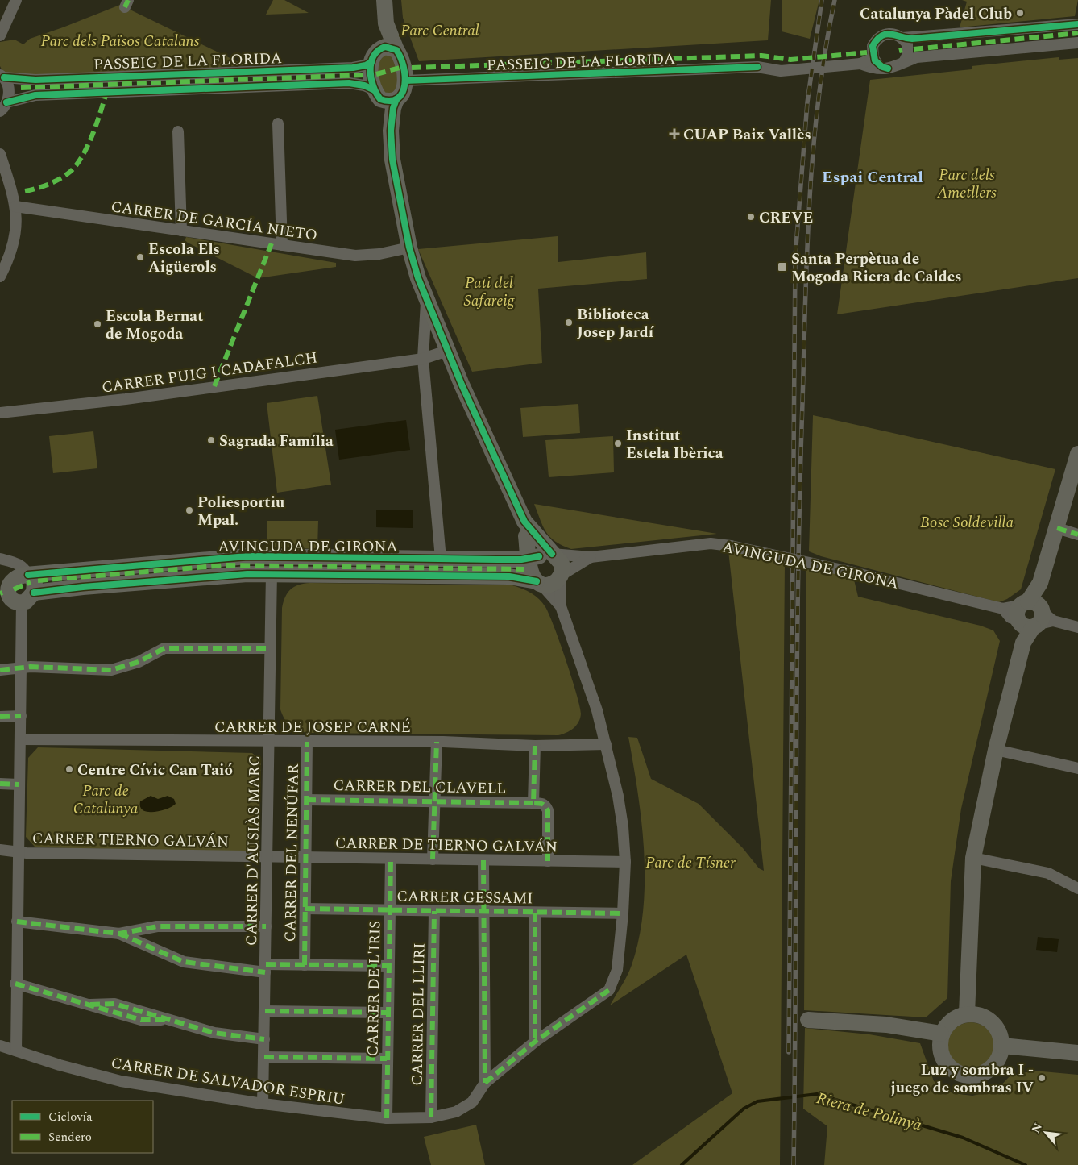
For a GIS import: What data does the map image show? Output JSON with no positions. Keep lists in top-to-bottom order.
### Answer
{
  "streets": {
    "main road": ["AVINGUDA DE GIRONA"],
    "street": [
      "PASSEIG DE LA FLORIDA",
      "CARRER DE GARCÍA NIETO",
      "CARRER PUIG I CADAFALCH",
      "CARRER DE JOSEP CARNÉ",
      "CARRER DEL CLAVELL",
      "CARRER TIERNO GALVÁN",
      "CARRER DE TIERNO GALVÁN",
      "CARRER D'AUSIÀS MARC",
      "CARRER DEL NENÚFAR",
      "CARRER GESSAMI",
      "CARRER DE L'IRIS",
      "CARRER DEL LLIRI",
      "CARRER DE SALVADOR ESPRIU"
    ]
  },
  "crossings": [
    ["AVINGUDA DE GIRONA", "CARRER D'AUSIÀS MARC"],
    ["CARRER DE JOSEP CARNÉ", "CARRER D'AUSIÀS MARC"],
    ["CARRER DE JOSEP CARNÉ", "CARRER DEL NENÚFAR"],
    ["CARRER DEL CLAVELL", "CARRER DEL NENÚFAR"],
    ["CARRER TIERNO GALVÁN", "CARRER DE TIERNO GALVÁN"],
    ["CARRER TIERNO GALVÁN", "CARRER D'AUSIÀS MARC"],
    ["CARRER DE TIERNO GALVÁN", "CARRER D'AUSIÀS MARC"],
    ["CARRER DE TIERNO GALVÁN", "CARRER DEL NENÚFAR"],
    ["CARRER DE TIERNO GALVÁN", "CARRER DE L'IRIS"],
    ["CARRER D'AUSIÀS MARC", "CARRER DE SALVADOR ESPRIU"],
    ["CARRER DEL NENÚFAR", "CARRER GESSAMI"],
    ["CARRER GESSAMI", "CARRER DE L'IRIS"],
    ["CARRER GESSAMI", "CARRER DEL LLIRI"],
    ["CARRER DE L'IRIS", "CARRER DE SALVADOR ESPRIU"],
    ["CARRER DEL LLIRI", "CARRER DE SALVADOR ESPRIU"]
  ],
  "districts": ["Espai Central"],
  "water": ["Riera de Polinyà"],
  "parks": [
    "Parc Central",
    "Parc dels Països Catalans",
    "Parc dels Ametllers",
    "Pati del Safareig",
    "Bosc Soldevilla",
    "Parc de Catalunya",
    "Parc de Tísner"
  ],
  "places": {
    "other": [
      "Catalunya Pàdel Club",
      "CREVE",
      "Escola Els Aigüerols",
      "Biblioteca Josep Jardí",
      "Escola Bernat de Mogoda",
      "Sagrada Família",
      "Institut Estela Ibèrica",
      "Poliesportiu Mpal.",
      "Centre Cívic Can Taió",
      "Luz y sombra I - juego de sombras IV"
    ],
    "health": ["CUAP Baix Vallès"],
    "transit": ["Santa Perpètua de Mogoda Riera de Caldes"]
  },
  "legend": ["Ciclovía", "Sendero"],
  "north": "top left"
}
